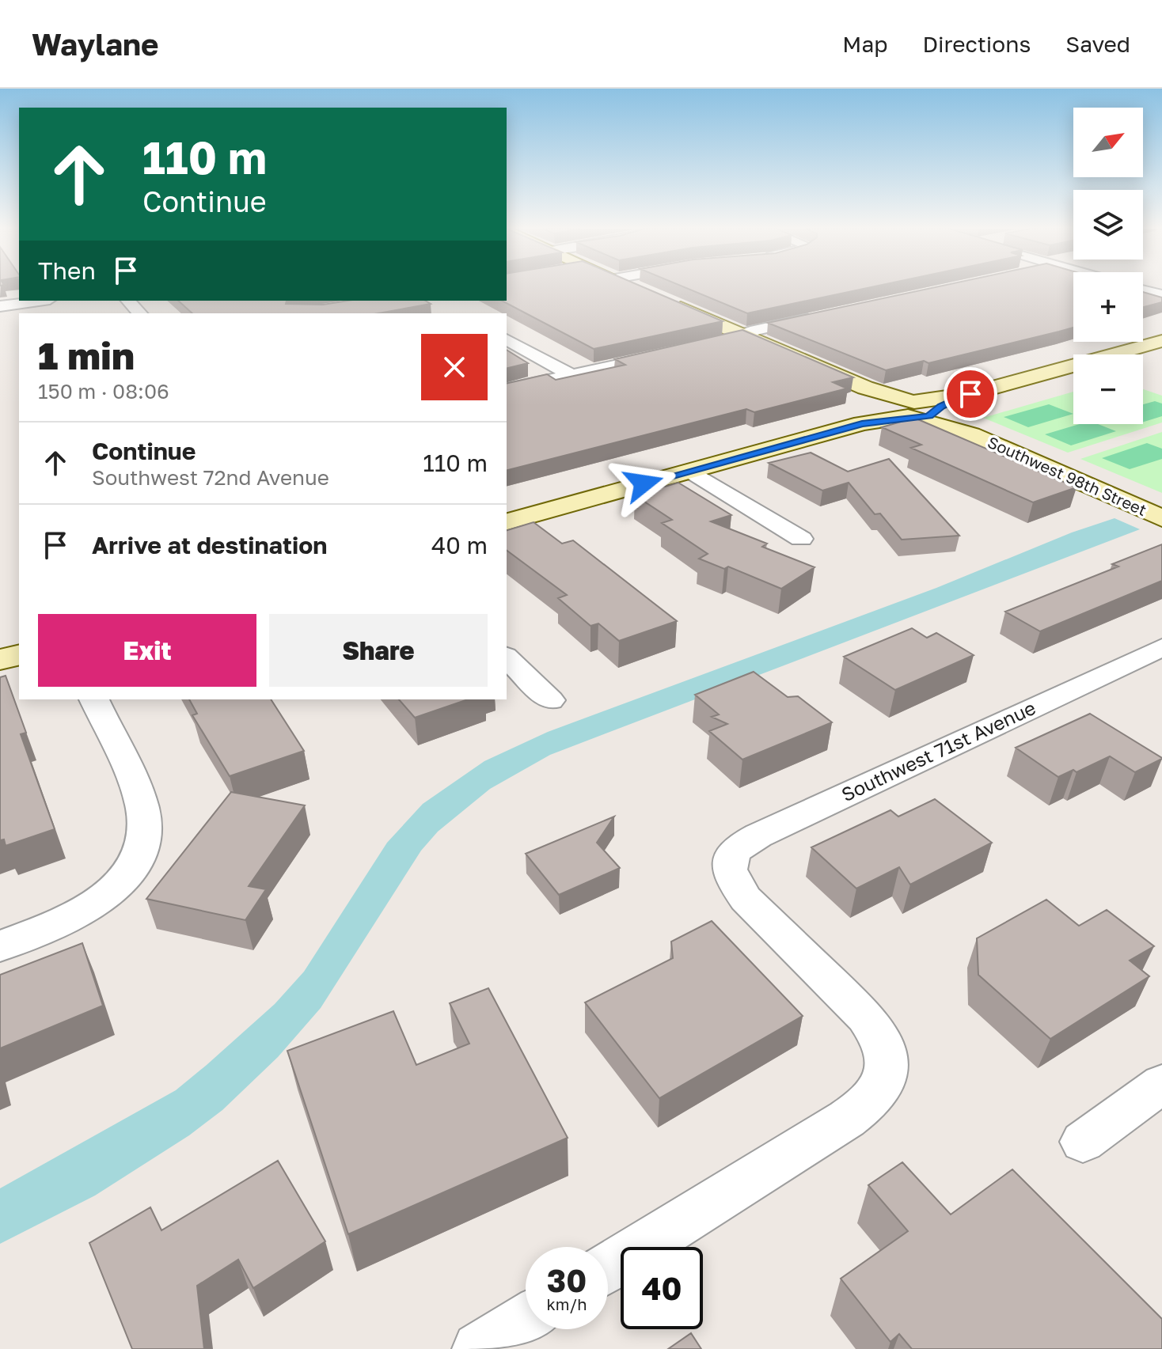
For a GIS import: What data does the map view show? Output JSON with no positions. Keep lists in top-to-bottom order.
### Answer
{
  "streets": {
    "street": ["Southwest 98th Street", "Southwest 71st Avenue"]
  },
  "north": "top right",
  "page": {
    "header": "Waylane",
    "nav": ["Map", "Directions", "Saved"],
    "map_buttons": ["+", "−"],
    "turn": ["110 m", "Continue"],
    "then": "Then",
    "heading": ["1 min", "150 m · 08:06"],
    "list": [
      {
        "name": "Continue",
        "note": "Southwest 72nd Avenue",
        "value": "110 m"
      },
      {
        "name": "Arrive at destination",
        "value": "40 m"
      }
    ],
    "buttons": ["Exit", "Share"],
    "speed": "30 km/h",
    "limit": "40"
  }
}
